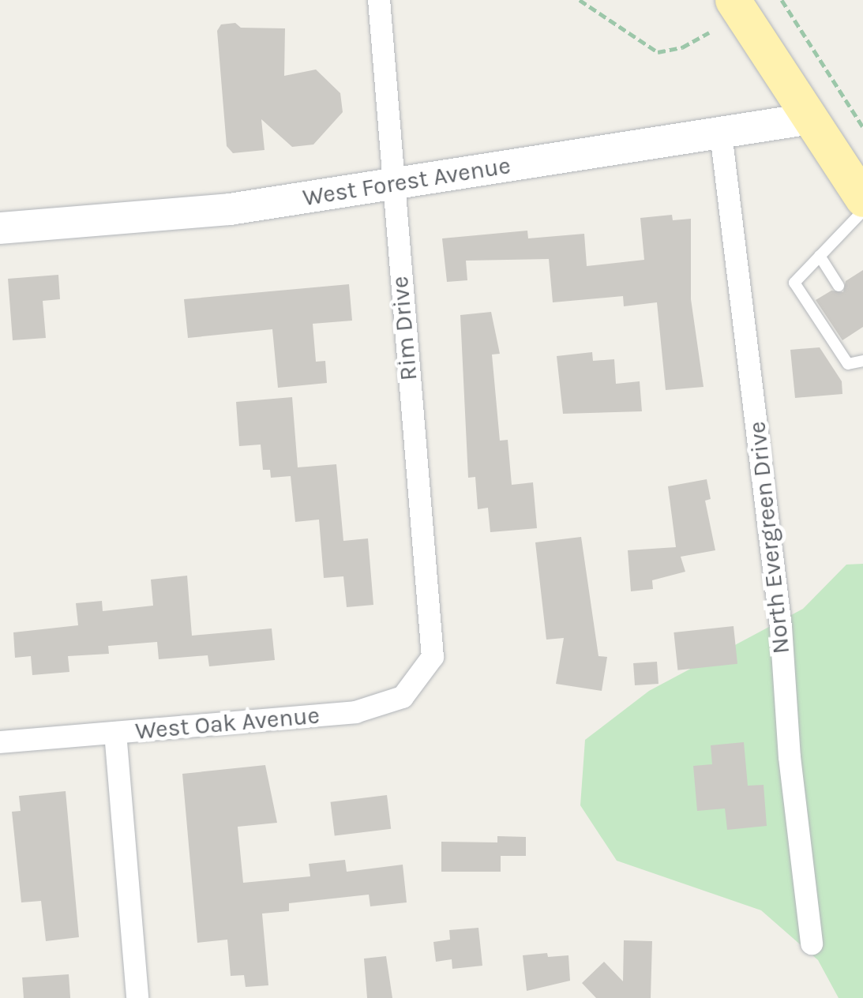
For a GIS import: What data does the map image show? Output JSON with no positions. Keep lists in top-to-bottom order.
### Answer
{
  "streets": {
    "main road": ["West Forest Avenue"],
    "street": ["Rim Drive", "North Evergreen Drive", "West Oak Avenue"]
  },
  "crossings": [
    ["West Forest Avenue", "Rim Drive"],
    ["West Forest Avenue", "North Evergreen Drive"],
    ["Rim Drive", "West Oak Avenue"]
  ]
}
